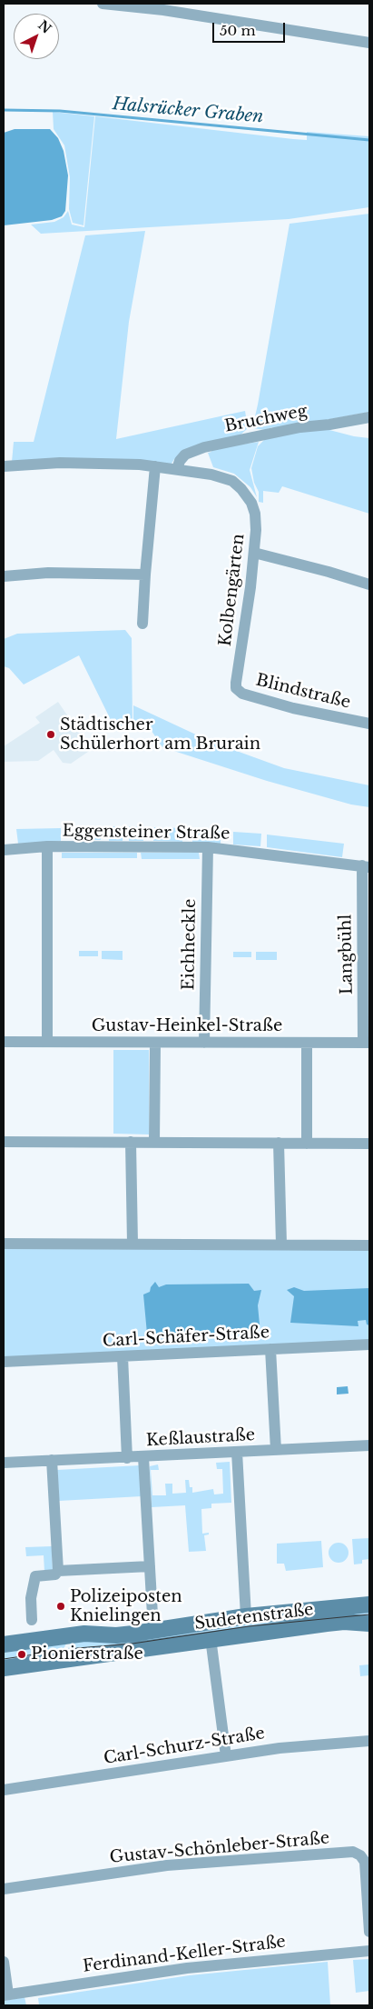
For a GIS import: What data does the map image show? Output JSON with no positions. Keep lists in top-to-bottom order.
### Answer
{
  "streets": {
    "main road": ["Sudetenstraße"],
    "street": [
      "Bruchweg",
      "Kolbengärten",
      "Blindstraße",
      "Eggensteiner Straße",
      "Eichheckle",
      "Langbühl",
      "Gustav-Heinkel-Straße",
      "Carl-Schäfer-Straße",
      "Keßlaustraße",
      "Carl-Schurz-Straße",
      "Gustav-Schönleber-Straße",
      "Ferdinand-Keller-Straße"
    ]
  },
  "crossings": [
    ["Bruchweg", "Kolbengärten"],
    ["Kolbengärten", "Blindstraße"],
    ["Eggensteiner Straße", "Eichheckle"],
    ["Eggensteiner Straße", "Langbühl"],
    ["Eichheckle", "Gustav-Heinkel-Straße"],
    ["Langbühl", "Gustav-Heinkel-Straße"],
    ["Carl-Schäfer-Straße", "Keßlaustraße"],
    ["Sudetenstraße", "Carl-Schurz-Straße"]
  ],
  "water": ["Halsrücker Graben"],
  "places": ["Städtischer Schülerhort am Brurain", "Polizeiposten Knielingen", "Pionierstraße"],
  "scale_bar": "50 m",
  "north": "top right"
}
